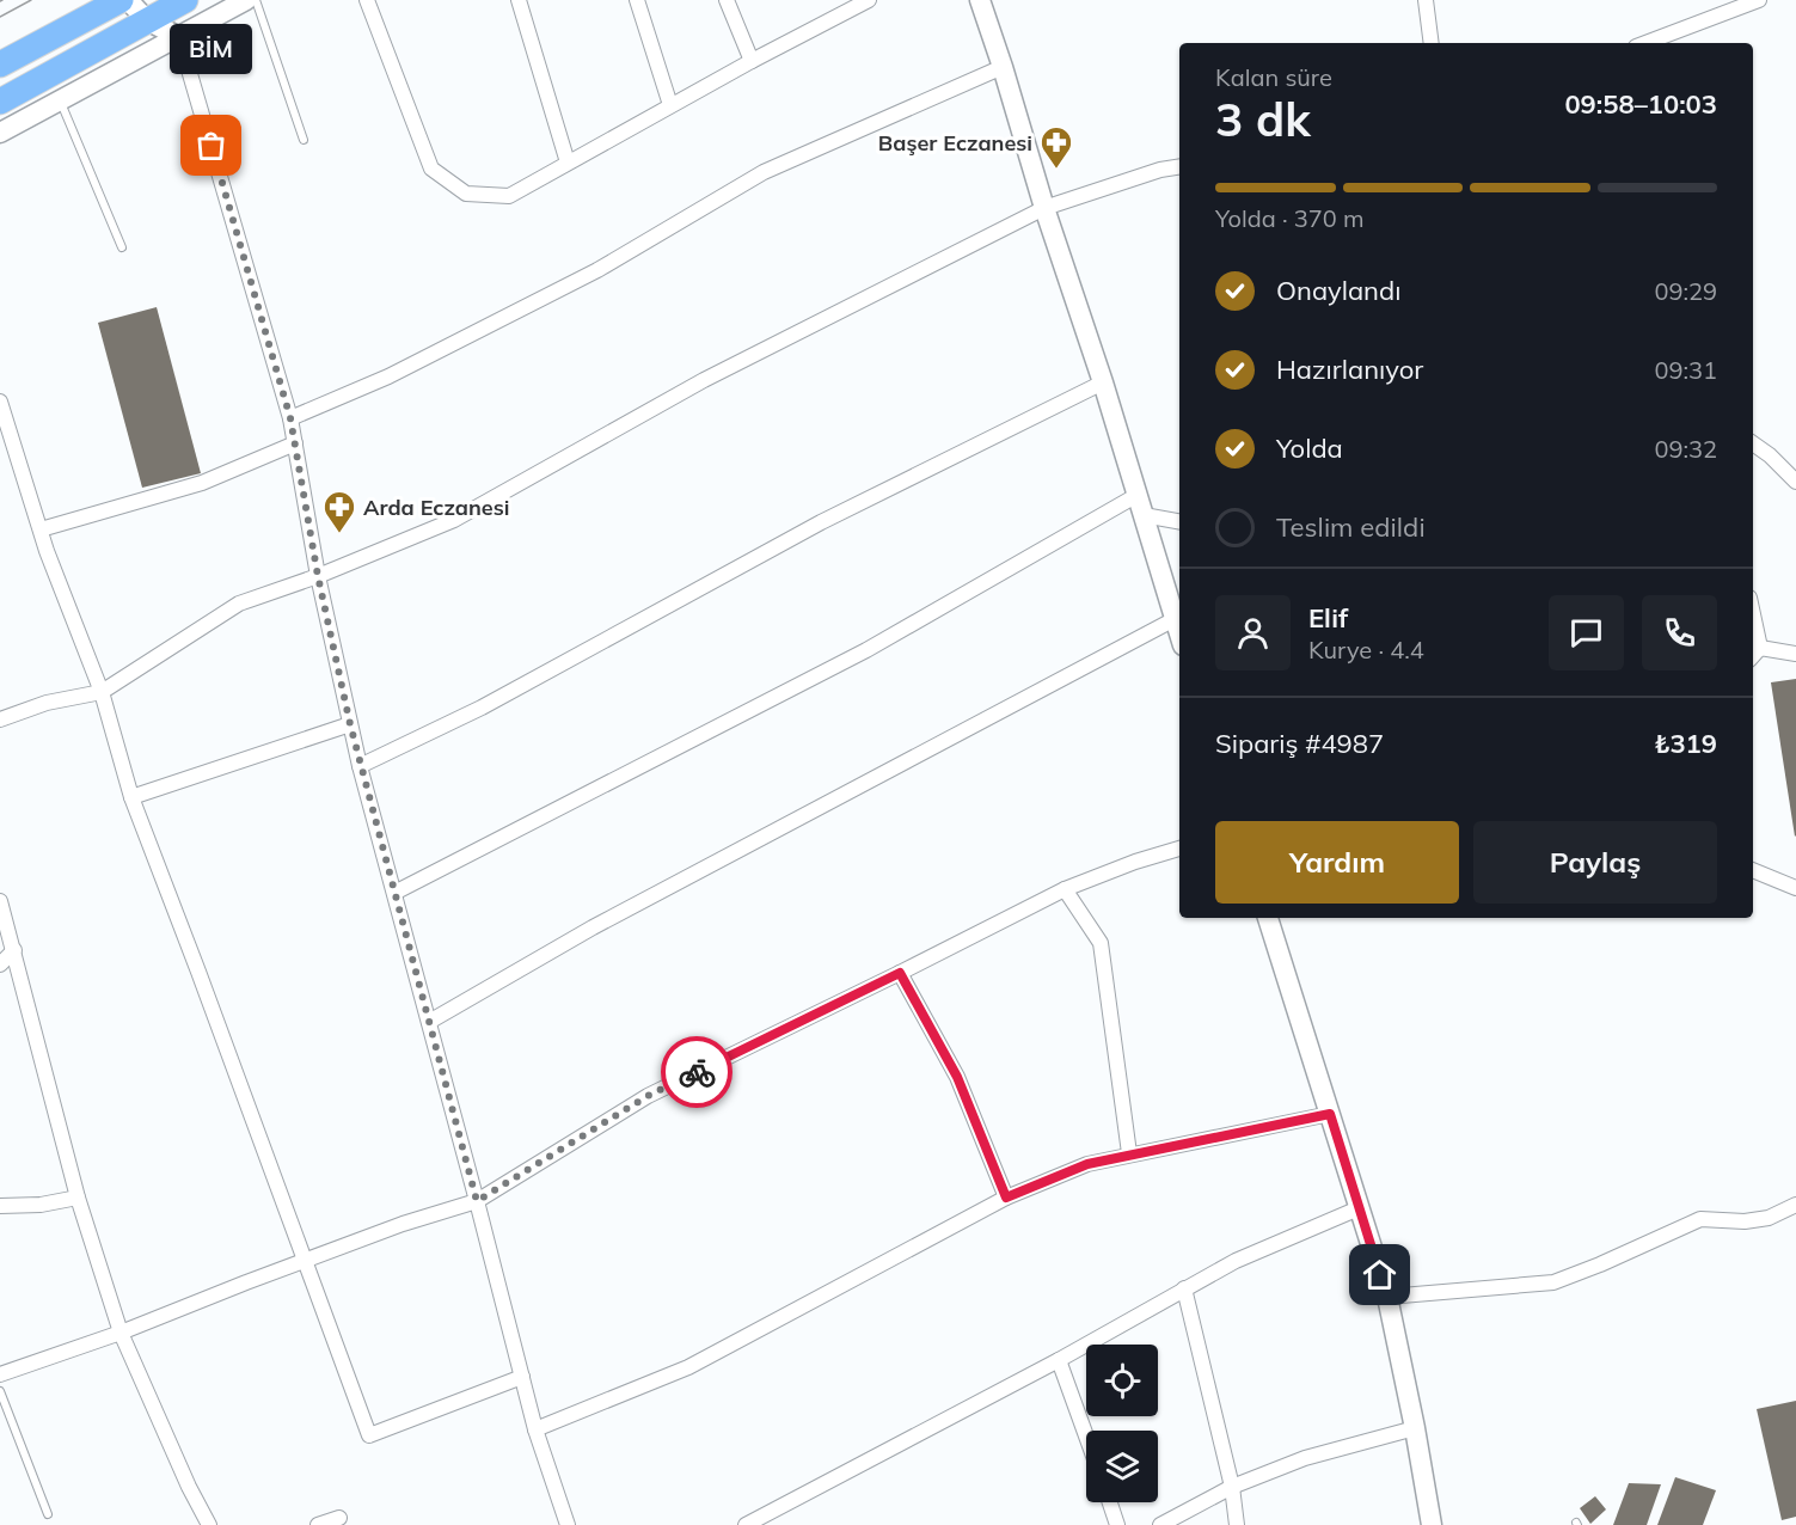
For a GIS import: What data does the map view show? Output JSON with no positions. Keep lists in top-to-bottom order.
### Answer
{
  "places": {
    "other": ["BİM"],
    "pharmacy": ["Başer Eczanesi", "Arda Eczanesi"]
  },
  "page": {
    "bubble": "BİM",
    "heading": ["3 dk", "Kalan süre", "09:58–10:03"],
    "panel": [
      "Elif",
      "Kurye · 4.4",
      "Sipariş #4987",
      "₺319"
    ],
    "bar": "Yolda · 370 m",
    "list": [
      ["Onaylandı", "09:29"],
      ["Hazırlanıyor", "09:31"],
      ["Yolda", "09:32"],
      "Teslim edildi"
    ],
    "buttons": ["Yardım", "Paylaş"]
  }
}
